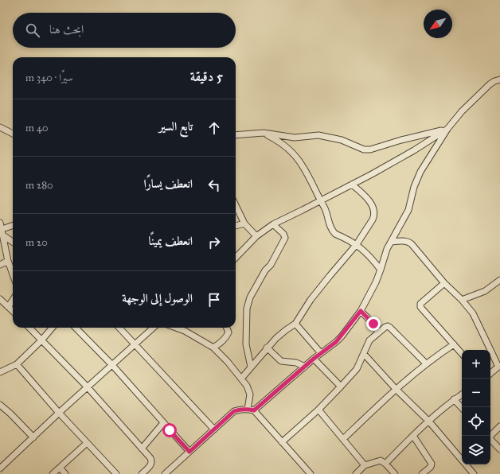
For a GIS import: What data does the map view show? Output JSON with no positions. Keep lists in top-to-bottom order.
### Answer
{
  "north": "bottom left",
  "page": {
    "search": "ابحث هنا",
    "heading": ["5 دقيقة", "سيرًا · 340 m"],
    "list": [
      ["تابع السير", "40 m"],
      ["انعطف يسارًا", "280 m"],
      ["انعطف يمينًا", "20 m"],
      "الوصول إلى الوجهة"
    ],
    "map_buttons": ["+", "−"]
  }
}
